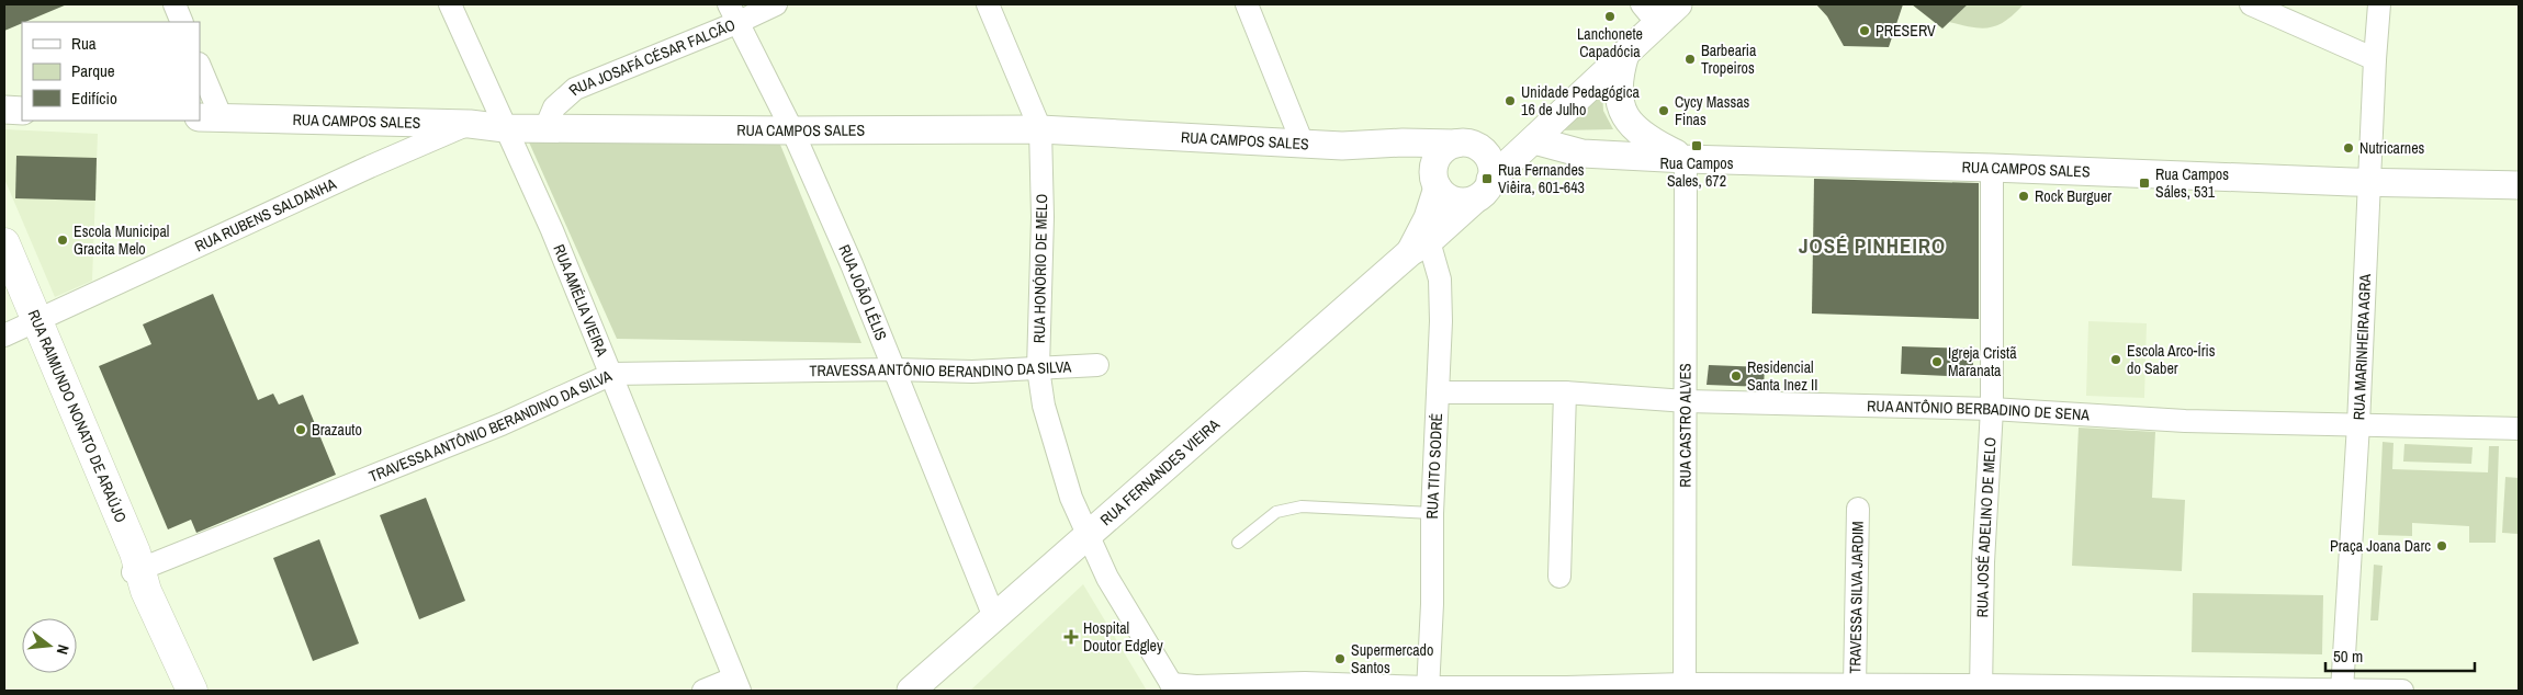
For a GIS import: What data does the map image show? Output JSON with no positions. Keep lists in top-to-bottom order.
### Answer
{
  "streets": {
    "main road": ["RUA RAIMUNDO NONATO DE ARAÚJO"],
    "street": [
      "RUA JOSAFÁ CÉSAR FALCÃO",
      "RUA CAMPOS SALES",
      "RUA RUBENS SALDANHA",
      "RUA HONÓRIO DE MELO",
      "RUA JOÃO LÉLIS",
      "RUA AMÉLIA VIEIRA",
      "RUA MARINHEIRA AGRA",
      "TRAVESSA ANTÔNIO BERANDINO DA SILVA",
      "RUA ANTÔNIO BERBADINO DE SENA",
      "RUA CASTRO ALVES",
      "RUA TITO SODRÉ",
      "RUA FERNANDES VIEIRA",
      "RUA JOSÉ ADELINO DE MELO",
      "TRAVESSA SILVA JARDIM"
    ]
  },
  "crossings": [
    ["RUA JOSAFÁ CÉSAR FALCÃO", "RUA CAMPOS SALES"],
    ["RUA JOSAFÁ CÉSAR FALCÃO", "RUA JOÃO LÉLIS"],
    ["RUA CAMPOS SALES", "RUA RUBENS SALDANHA"],
    ["RUA CAMPOS SALES", "RUA HONÓRIO DE MELO"],
    ["RUA CAMPOS SALES", "RUA JOÃO LÉLIS"],
    ["RUA CAMPOS SALES", "RUA AMÉLIA VIEIRA"],
    ["RUA CAMPOS SALES", "RUA MARINHEIRA AGRA"],
    ["RUA CAMPOS SALES", "RUA CASTRO ALVES"],
    ["RUA CAMPOS SALES", "RUA FERNANDES VIEIRA"],
    ["RUA CAMPOS SALES", "RUA JOSÉ ADELINO DE MELO"],
    ["RUA RUBENS SALDANHA", "RUA RAIMUNDO NONATO DE ARAÚJO"],
    ["RUA HONÓRIO DE MELO", "TRAVESSA ANTÔNIO BERANDINO DA SILVA"],
    ["RUA HONÓRIO DE MELO", "RUA FERNANDES VIEIRA"],
    ["RUA JOÃO LÉLIS", "TRAVESSA ANTÔNIO BERANDINO DA SILVA"],
    ["RUA JOÃO LÉLIS", "RUA FERNANDES VIEIRA"],
    ["RUA AMÉLIA VIEIRA", "TRAVESSA ANTÔNIO BERANDINO DA SILVA"],
    ["RUA MARINHEIRA AGRA", "RUA ANTÔNIO BERBADINO DE SENA"],
    ["TRAVESSA ANTÔNIO BERANDINO DA SILVA", "RUA RAIMUNDO NONATO DE ARAÚJO"],
    ["RUA ANTÔNIO BERBADINO DE SENA", "RUA CASTRO ALVES"],
    ["RUA ANTÔNIO BERBADINO DE SENA", "RUA TITO SODRÉ"],
    ["RUA ANTÔNIO BERBADINO DE SENA", "RUA JOSÉ ADELINO DE MELO"],
    ["RUA TITO SODRÉ", "RUA FERNANDES VIEIRA"]
  ],
  "districts": ["JOSÉ PINHEIRO"],
  "places": {
    "other": [
      "Lanchonete Capadócia",
      "PRESERV",
      "Barbearia Tropeiros",
      "Unidade Pedagógica 16 de Julho",
      "Cycy Massas Finas",
      "Nutricarnes",
      "Rock Burguer",
      "Escola Municipal Gracita Melo",
      "Escola Arco-Íris do Saber",
      "Igreja Cristã Maranata",
      "Residencial Santa Inez II",
      "Brazauto",
      "Praça Joana Darc",
      "Supermercado Santos"
    ],
    "transit": ["Rua Campos Sales, 672", "Rua Fernandes Viêira, 601-643", "Rua Campos Sáles, 531"],
    "health": ["Hospital Doutor Edgley"]
  },
  "legend": ["Rua", "Parque", "Edifício"],
  "scale_bar": "50 m",
  "north": "right"
}
